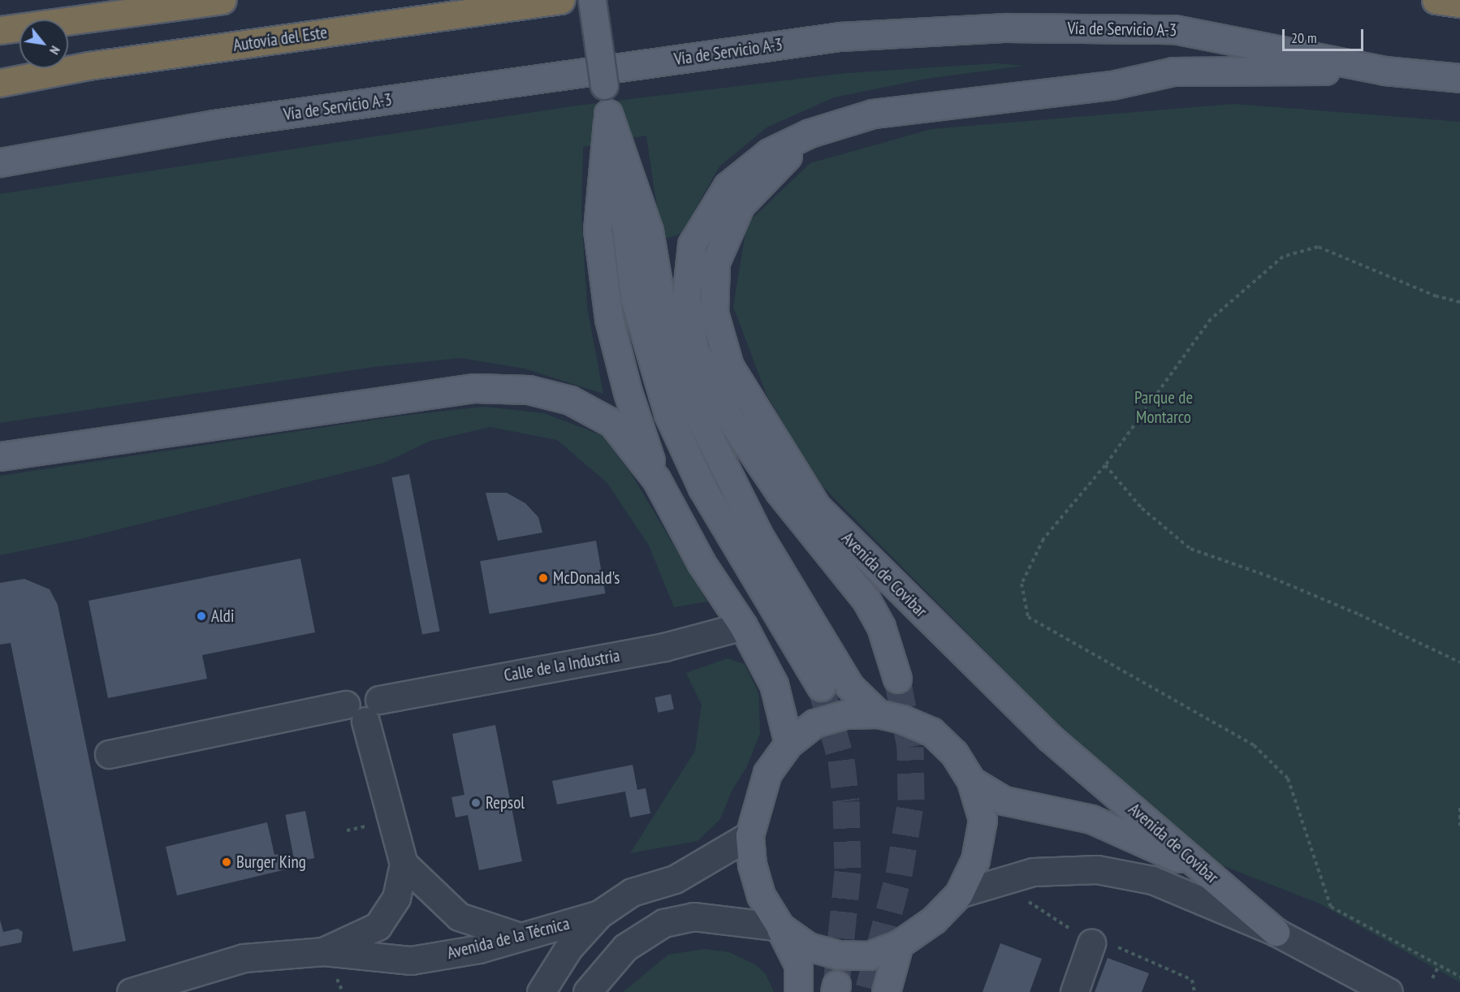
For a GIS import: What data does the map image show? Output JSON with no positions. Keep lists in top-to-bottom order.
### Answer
{
  "streets": {
    "highway": ["Autovía del Este"],
    "main road": ["Vía de Servicio A-3", "Avenida de Covibar"],
    "street": ["Calle de la Industria", "Avenida de la Técnica"]
  },
  "parks": ["Parque de Montarco"],
  "places": [
    "McDonald's",
    "Aldi",
    "Repsol",
    "Burger King"
  ],
  "scale_bar": "20 m",
  "north": "bottom right"
}
